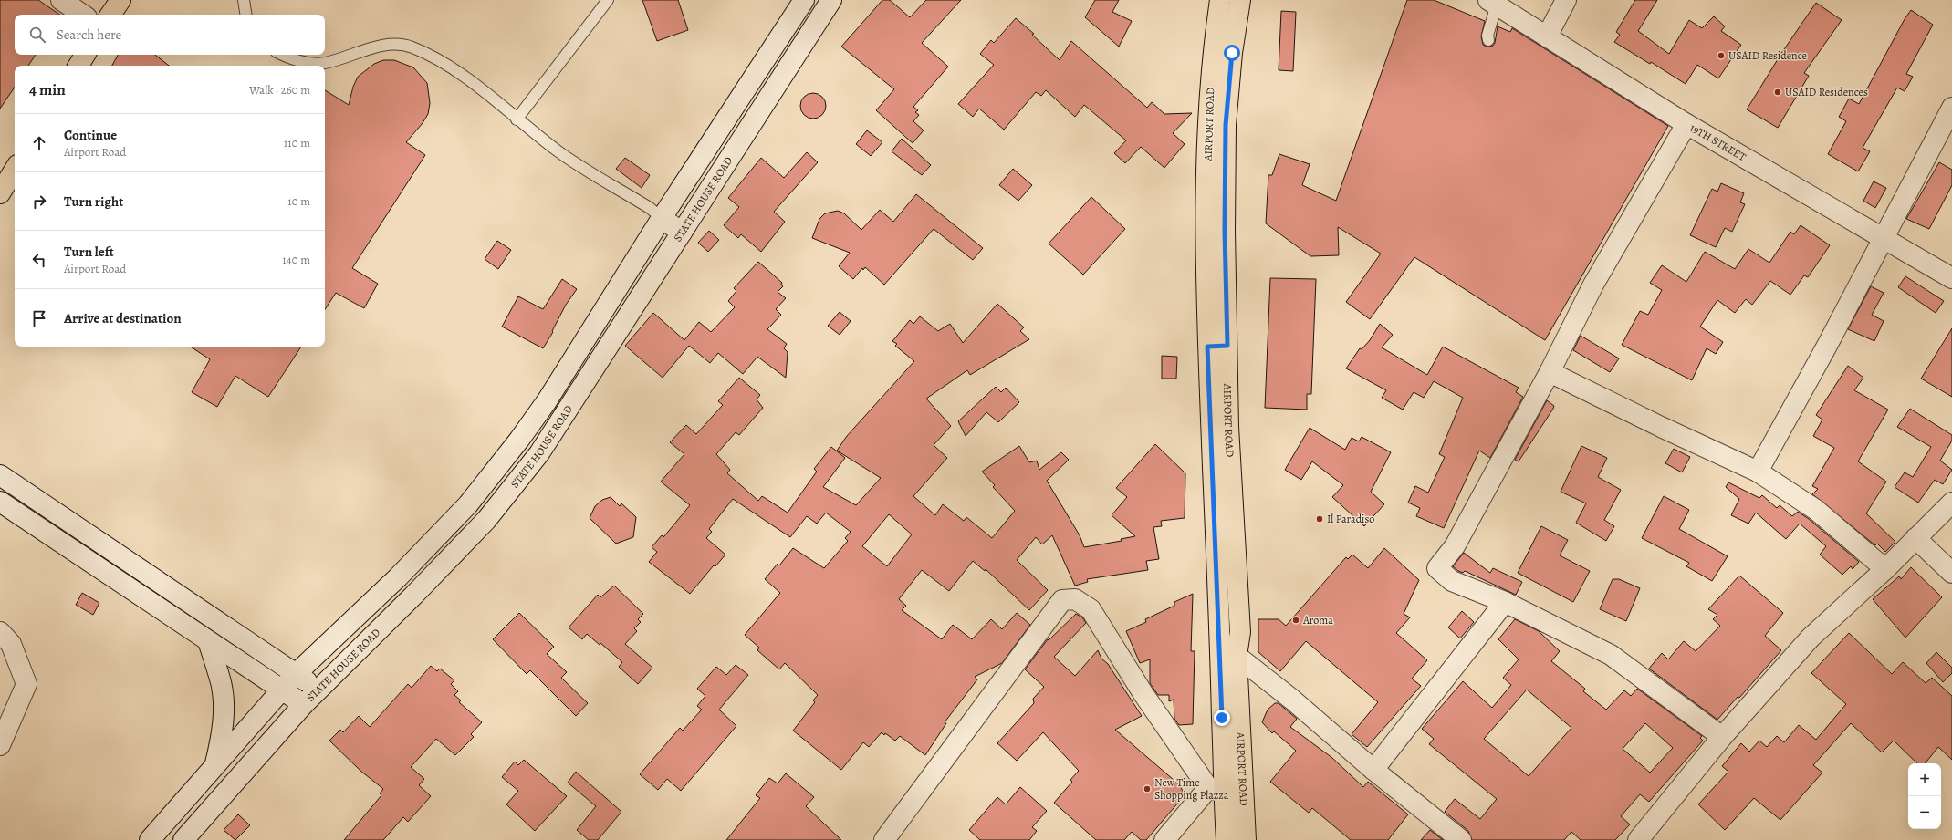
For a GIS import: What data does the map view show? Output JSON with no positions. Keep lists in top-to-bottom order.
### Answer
{
  "streets": {
    "main road": ["AIRPORT ROAD"],
    "street": ["19TH STREET", "STATE HOUSE ROAD"]
  },
  "places": [
    "USAID Residence",
    "USAID Residences",
    "Il Paradiso",
    "Aroma",
    "New Time Shopping Plazza"
  ],
  "page": {
    "search": "Search here",
    "heading": ["4 min", "Walk · 260 m"],
    "list": [
      ["Continue", "Airport Road", "110 m"],
      ["Turn right", "10 m"],
      ["Turn left", "Airport Road", "140 m"],
      "Arrive at destination"
    ],
    "map_buttons": ["+", "−"]
  }
}
